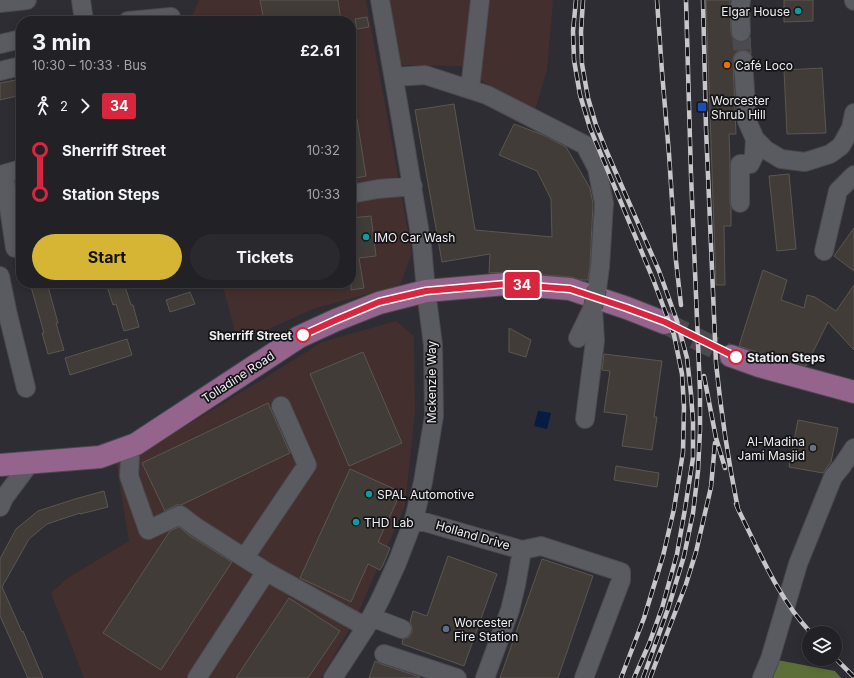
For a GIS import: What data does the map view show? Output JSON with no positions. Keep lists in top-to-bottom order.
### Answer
{
  "streets": {
    "main road": ["Tolladine Road"],
    "street": ["Mckenzie Way", "Holland Drive"]
  },
  "crossings": [
    ["Tolladine Road", "Mckenzie Way"],
    ["Mckenzie Way", "Holland Drive"]
  ],
  "places": {
    "other": [
      "Elgar House",
      "Café Loco",
      "IMO Car Wash",
      "Sherriff Street",
      "Station Steps",
      "Al-Madina Jami Masjid",
      "SPAL Automotive",
      "THD Lab",
      "Worcester Fire Station"
    ],
    "transit": ["Worcester Shrub Hill"]
  },
  "lines": ["bus line 34"],
  "page": {
    "on_map": "34",
    "heading": ["3 min", "10:30 – 10:33 · Bus", "£2.61"],
    "legs": ["2", "34"],
    "list": [
      {
        "name": "Sherriff Street",
        "value": "10:32"
      },
      {
        "name": "Station Steps",
        "value": "10:33"
      }
    ],
    "buttons": ["Start", "Tickets"]
  }
}
